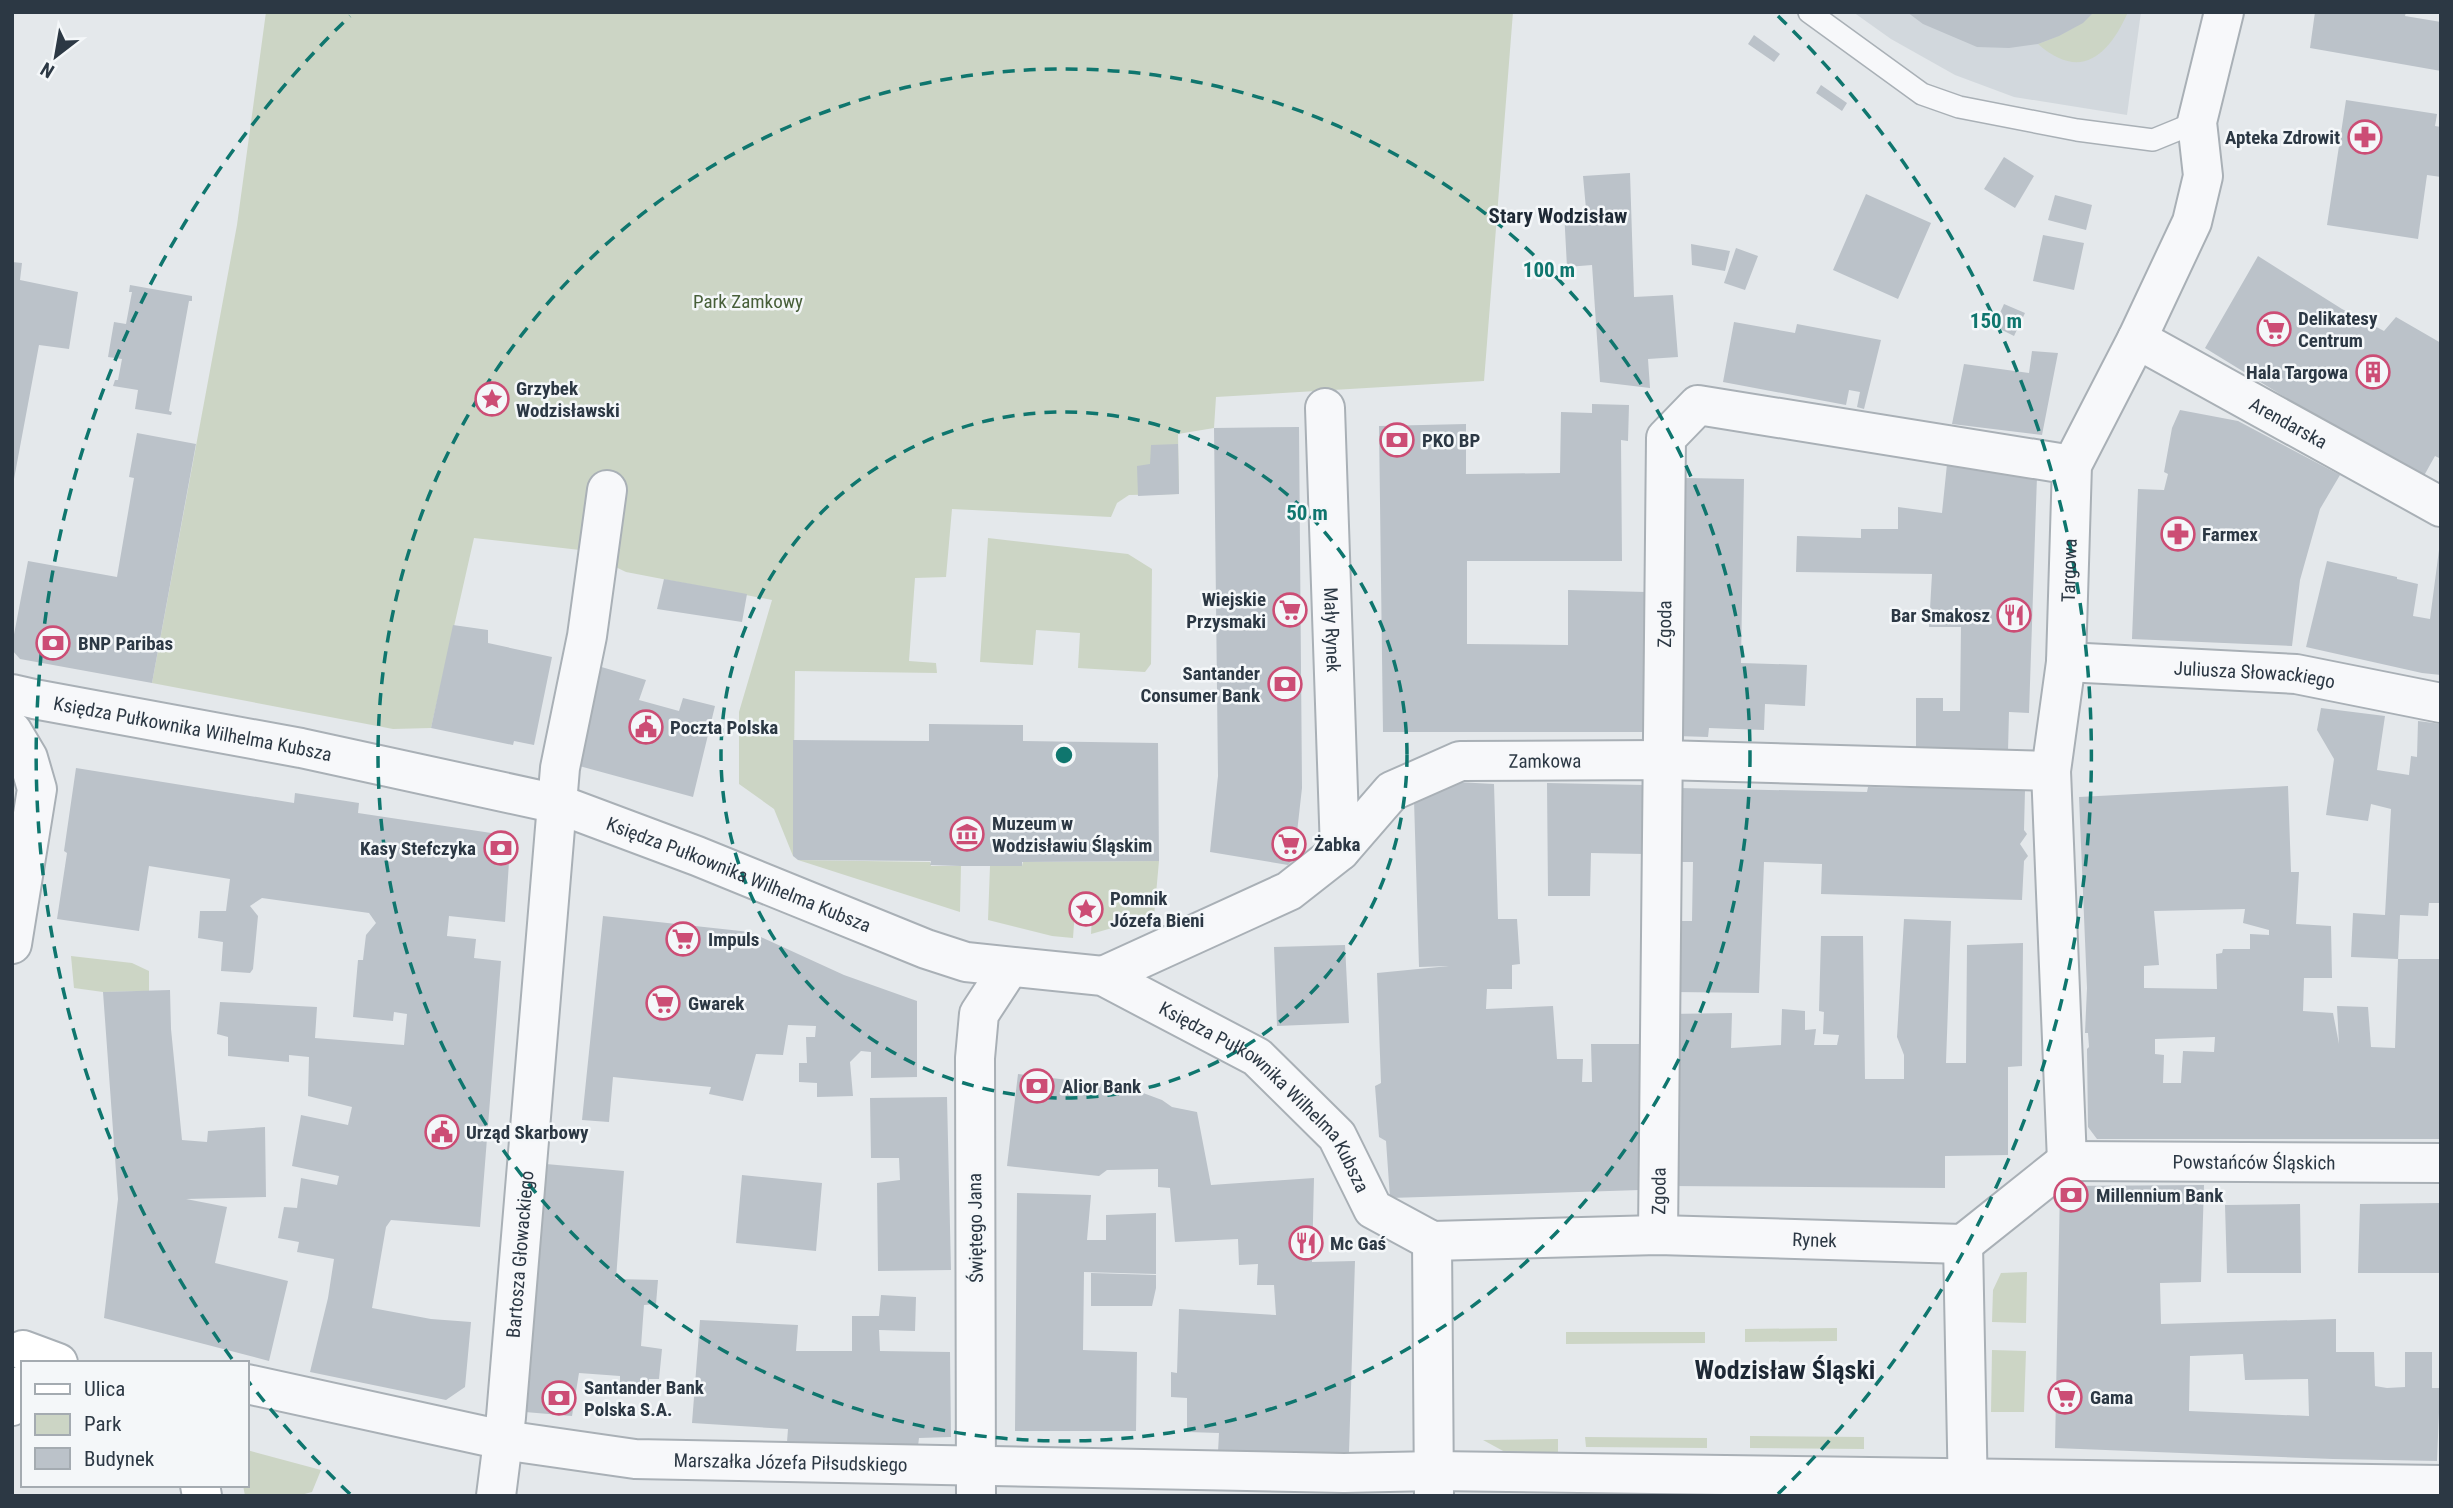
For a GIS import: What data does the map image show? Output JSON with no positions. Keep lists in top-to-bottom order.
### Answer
{
  "streets": {
    "street": [
      "Arendarska",
      "Targowa",
      "Zgoda",
      "Mały Rynek",
      "Juliusza Słowackiego",
      "Księdza Pułkownika Wilhelma Kubsza",
      "Zamkowa",
      "Powstańców Śląskich",
      "Świętego Jana",
      "Rynek",
      "Bartosza Głowackiego",
      "Marszałka Józefa Piłsudskiego"
    ]
  },
  "crossings": [
    ["Arendarska", "Targowa"],
    ["Targowa", "Zgoda"],
    ["Targowa", "Juliusza Słowackiego"],
    ["Targowa", "Zamkowa"],
    ["Targowa", "Powstańców Śląskich"],
    ["Zgoda", "Zamkowa"],
    ["Zgoda", "Rynek"],
    ["Mały Rynek", "Zamkowa"],
    ["Księdza Pułkownika Wilhelma Kubsza", "Zamkowa"],
    ["Księdza Pułkownika Wilhelma Kubsza", "Świętego Jana"],
    ["Księdza Pułkownika Wilhelma Kubsza", "Rynek"],
    ["Księdza Pułkownika Wilhelma Kubsza", "Bartosza Głowackiego"],
    ["Świętego Jana", "Marszałka Józefa Piłsudskiego"],
    ["Bartosza Głowackiego", "Marszałka Józefa Piłsudskiego"]
  ],
  "districts": ["Stary Wodzisław", "Wodzisław Śląski"],
  "parks": ["Park Zamkowy"],
  "places": {
    "pharmacy": ["Apteka Zdrowit", "Farmex"],
    "supermarket": [
      "Delikatesy Centrum",
      "Wiejskie Przysmaki",
      "Żabka",
      "Impuls",
      "Gwarek",
      "Gama"
    ],
    "building": ["Hala Targowa"],
    "place": ["Grzybek Wodzisławski", "Pomnik Józefa Bieni"],
    "bank": [
      "PKO BP",
      "BNP Paribas",
      "Santander Consumer Bank",
      "Kasy Stefczyka",
      "Alior Bank",
      "Millennium Bank",
      "Santander Bank Polska S.A."
    ],
    "restaurant": ["Bar Smakosz", "Mc Gaś"],
    "public building": ["Poczta Polska", "Urząd Skarbowy"],
    "museum": ["Muzeum w Wodzisławiu Śląskim"]
  },
  "legend": ["Ulica", "Park", "Budynek"],
  "north": "bottom left",
  "rings": ["100 m", "150 m", "50 m"]
}
